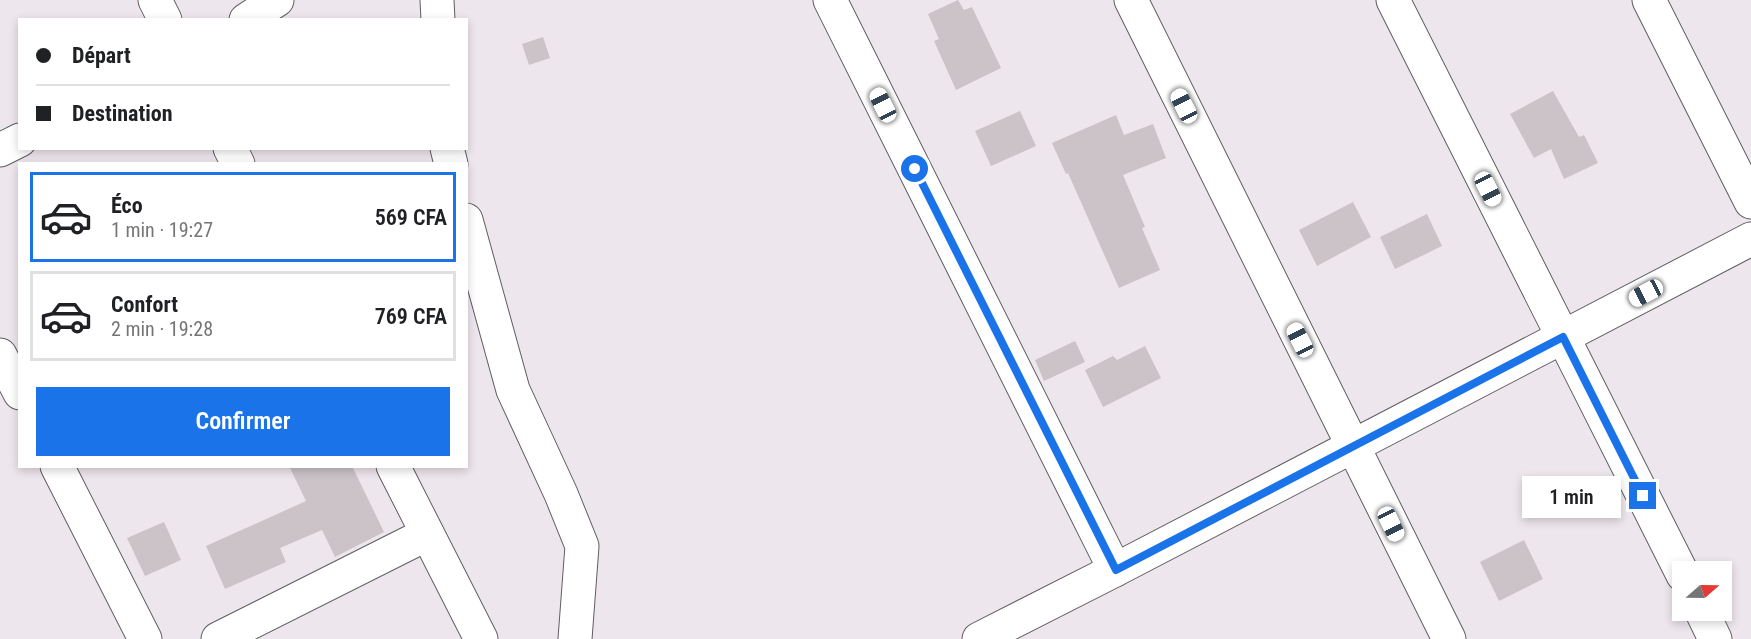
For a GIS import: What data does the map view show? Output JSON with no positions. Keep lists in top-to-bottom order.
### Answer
{
  "north": "right",
  "page": {
    "banner": ["Départ", "Destination"],
    "list": [
      {
        "name": "Éco",
        "note": "1 min · 19:27",
        "value": "569 CFA"
      },
      {
        "name": "Confort",
        "note": "2 min · 19:28",
        "value": "769 CFA"
      }
    ],
    "buttons": "Confirmer",
    "bubble": "1 min"
  }
}
